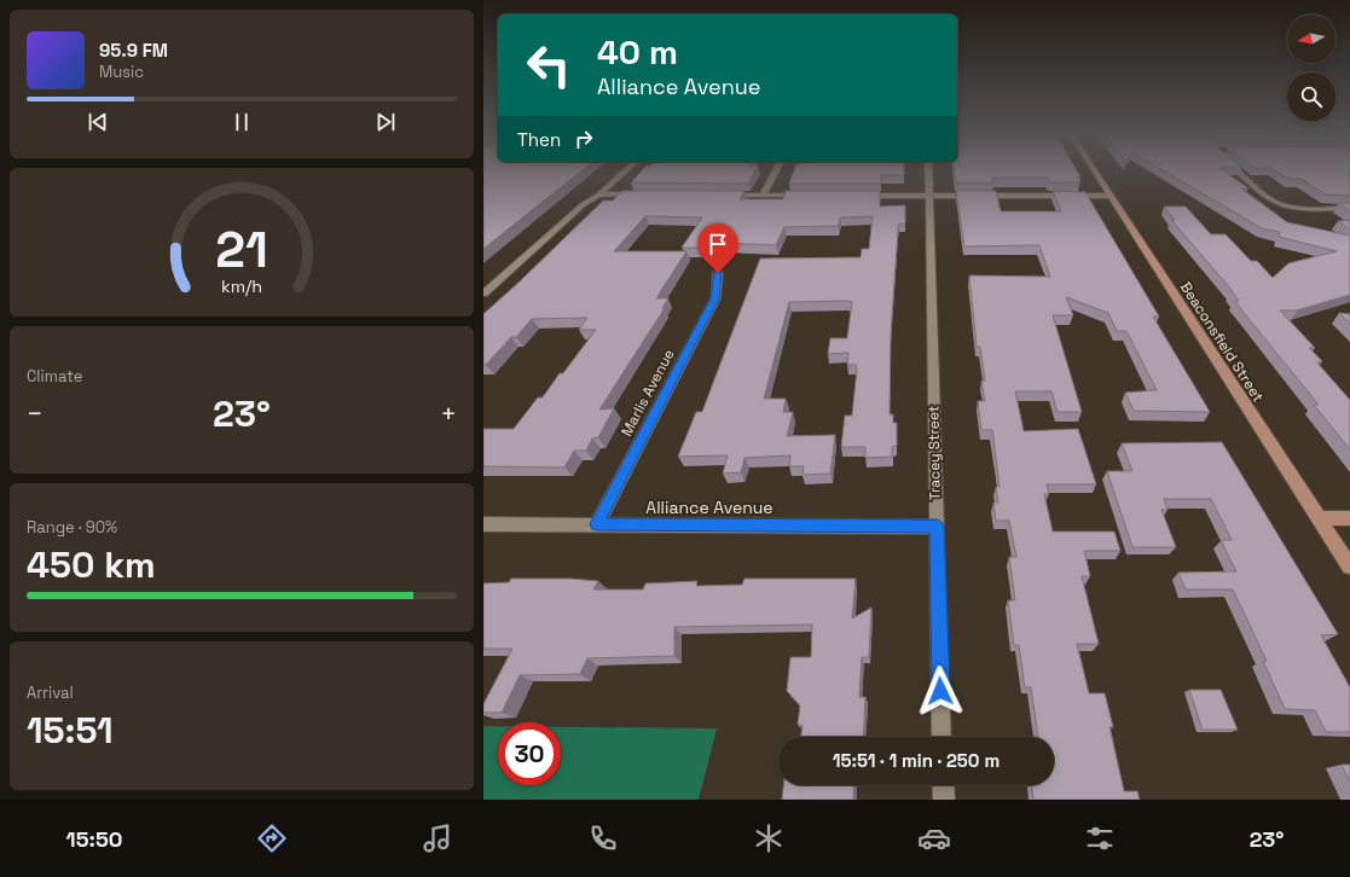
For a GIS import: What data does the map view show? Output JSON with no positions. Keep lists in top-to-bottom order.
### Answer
{
  "streets": {
    "main road": ["Beaconsfield Street"],
    "street": ["Marlis Avenue", "Tracey Street", "Alliance Avenue"]
  },
  "crossings": [
    ["Marlis Avenue", "Alliance Avenue"],
    ["Tracey Street", "Alliance Avenue"]
  ],
  "north": "left",
  "page": {
    "turn": ["40 m", "Alliance Avenue"],
    "song": ["95.9 FM", "Music"],
    "then": "Then",
    "tile": [
      "Climate",
      ["Range · 90%", "450 km"],
      ["Arrival", "15:51"]
    ],
    "heat": ["−", "23°", "+"],
    "limit": "30",
    "trip": "15:51 · 1 min · 250 m",
    "tabs": ["15:50", "23°"],
    "gauge": ["21", "km/h"]
  }
}
